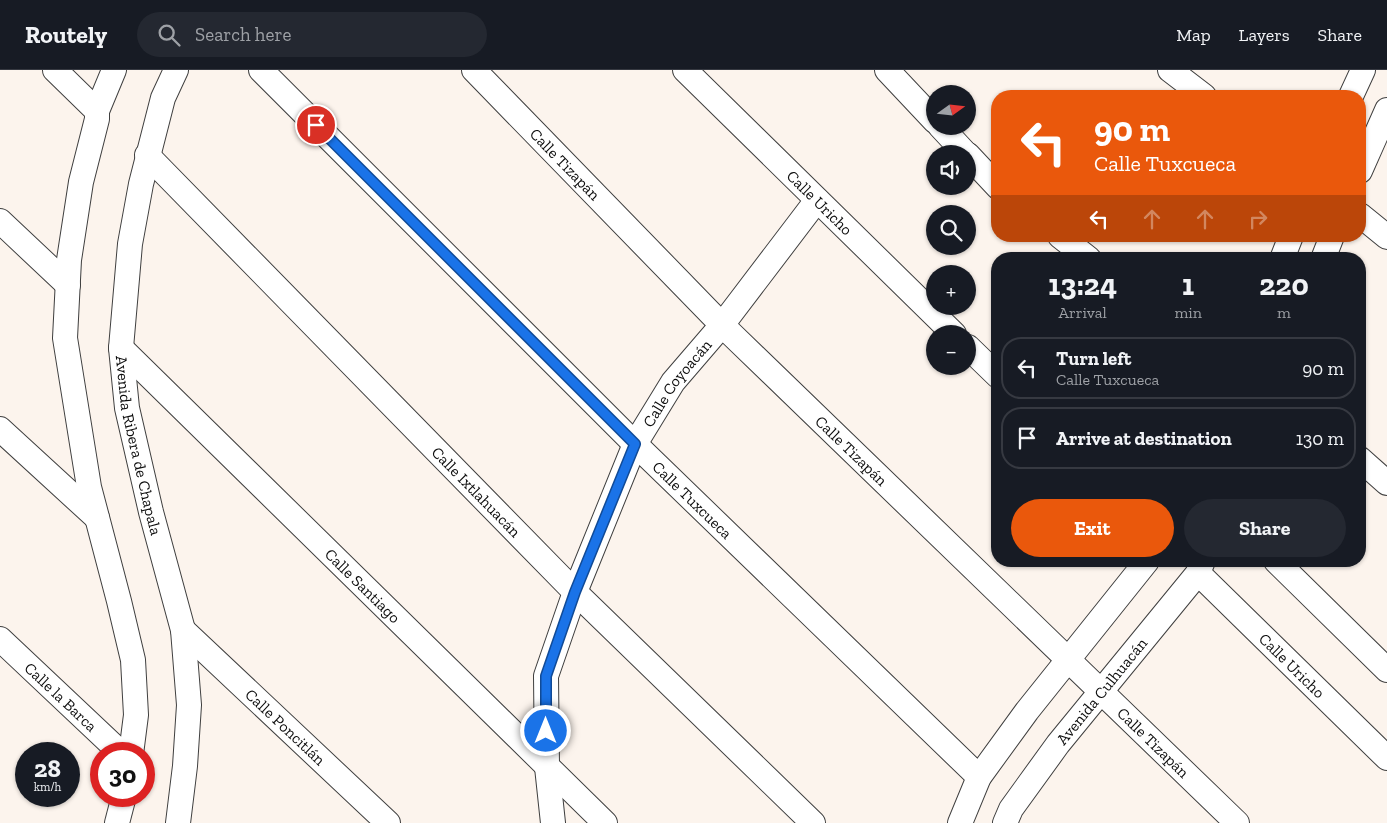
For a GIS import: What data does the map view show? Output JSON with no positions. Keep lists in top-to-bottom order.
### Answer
{
  "streets": {
    "street": [
      "Calle Tizapán",
      "Calle Uricho",
      "Calle Coyoacán",
      "Avenida Ribera de Chapala",
      "Calle Ixtlahuacán",
      "Calle Tuxcueca",
      "Calle Santiago",
      "Avenida Culhuacán",
      "Calle la Barca",
      "Calle Poncitlán"
    ]
  },
  "crossings": [
    ["Calle Tizapán", "Calle Coyoacán"],
    ["Calle Tizapán", "Avenida Culhuacán"],
    ["Calle Uricho", "Calle Coyoacán"],
    ["Calle Uricho", "Avenida Culhuacán"],
    ["Calle Coyoacán", "Calle Ixtlahuacán"],
    ["Calle Coyoacán", "Calle Tuxcueca"],
    ["Calle Coyoacán", "Calle Santiago"],
    ["Avenida Ribera de Chapala", "Calle Ixtlahuacán"],
    ["Avenida Ribera de Chapala", "Calle Santiago"],
    ["Avenida Ribera de Chapala", "Calle Poncitlán"]
  ],
  "north": "right",
  "page": {
    "header": "Routely",
    "search": "Search here",
    "nav": ["Map", "Layers", "Share"],
    "map_buttons": ["+", "−"],
    "turn": ["90 m", "Calle Tuxcueca"],
    "eta": [
      "13:24",
      "Arrival",
      "1",
      "min",
      "220",
      "m"
    ],
    "list": [
      {
        "name": "Turn left",
        "note": "Calle Tuxcueca",
        "value": "90 m"
      },
      {
        "name": "Arrive at destination",
        "value": "130 m"
      }
    ],
    "buttons": ["Exit", "Share"],
    "speed": "28 km/h",
    "limit": "30"
  }
}
